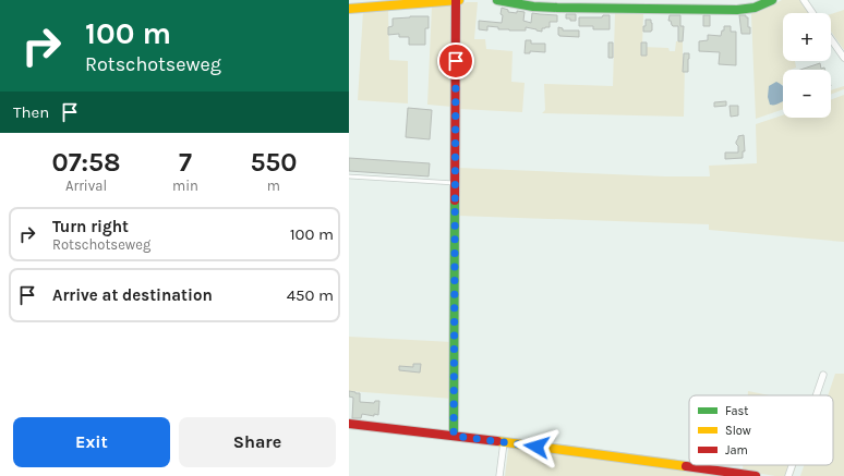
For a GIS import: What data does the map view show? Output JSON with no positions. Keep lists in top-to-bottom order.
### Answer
{
  "legend": ["Fast", "Slow", "Jam"],
  "page": {
    "turn": ["100 m", "Rotschotseweg"],
    "map_buttons": ["+", "−"],
    "then": "Then",
    "eta": [
      "07:58",
      "Arrival",
      "7",
      "min",
      "550",
      "m"
    ],
    "list": [
      {
        "name": "Turn right",
        "note": "Rotschotseweg",
        "value": "100 m"
      },
      {
        "name": "Arrive at destination",
        "value": "450 m"
      }
    ],
    "buttons": ["Exit", "Share"]
  }
}
